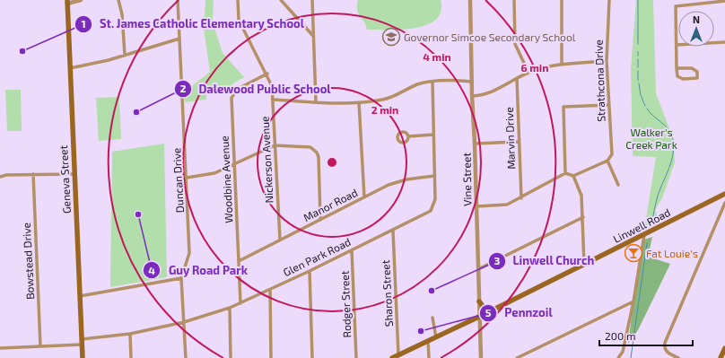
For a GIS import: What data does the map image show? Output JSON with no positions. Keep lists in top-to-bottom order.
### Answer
{
  "streets": {
    "main road": ["Geneva Street", "Linwell Road"],
    "street": [
      "Strathcona Drive",
      "Marvin Drive",
      "Nickerson Avenue",
      "Woodbine Avenue",
      "Vine Street",
      "Duncan Drive",
      "Manor Road",
      "Glen Park Road",
      "Bowstead Drive",
      "Sharon Street",
      "Rodger Street"
    ]
  },
  "crossings": [
    ["Nickerson Avenue", "Woodbine Avenue"],
    ["Nickerson Avenue", "Manor Road"],
    ["Geneva Street", "Glen Park Road"],
    ["Woodbine Avenue", "Manor Road"],
    ["Woodbine Avenue", "Glen Park Road"],
    ["Vine Street", "Linwell Road"],
    ["Duncan Drive", "Glen Park Road"],
    ["Manor Road", "Glen Park Road"],
    ["Linwell Road", "Sharon Street"],
    ["Glen Park Road", "Bowstead Drive"],
    ["Glen Park Road", "Sharon Street"],
    ["Glen Park Road", "Rodger Street"]
  ],
  "parks": ["Walker's Creek Park"],
  "places": {
    "school or university": ["Governor Simcoe Secondary School"],
    "other": [
      "St. James Catholic Elementary School",
      "Dalewood Public School",
      "Guy Road Park",
      "Linwell Church",
      "Pennzoil"
    ],
    "bar": ["Fat Louie's"]
  },
  "scale_bar": "200 m",
  "north": "top",
  "rings": ["4 min", "6 min", "2 min"]
}
